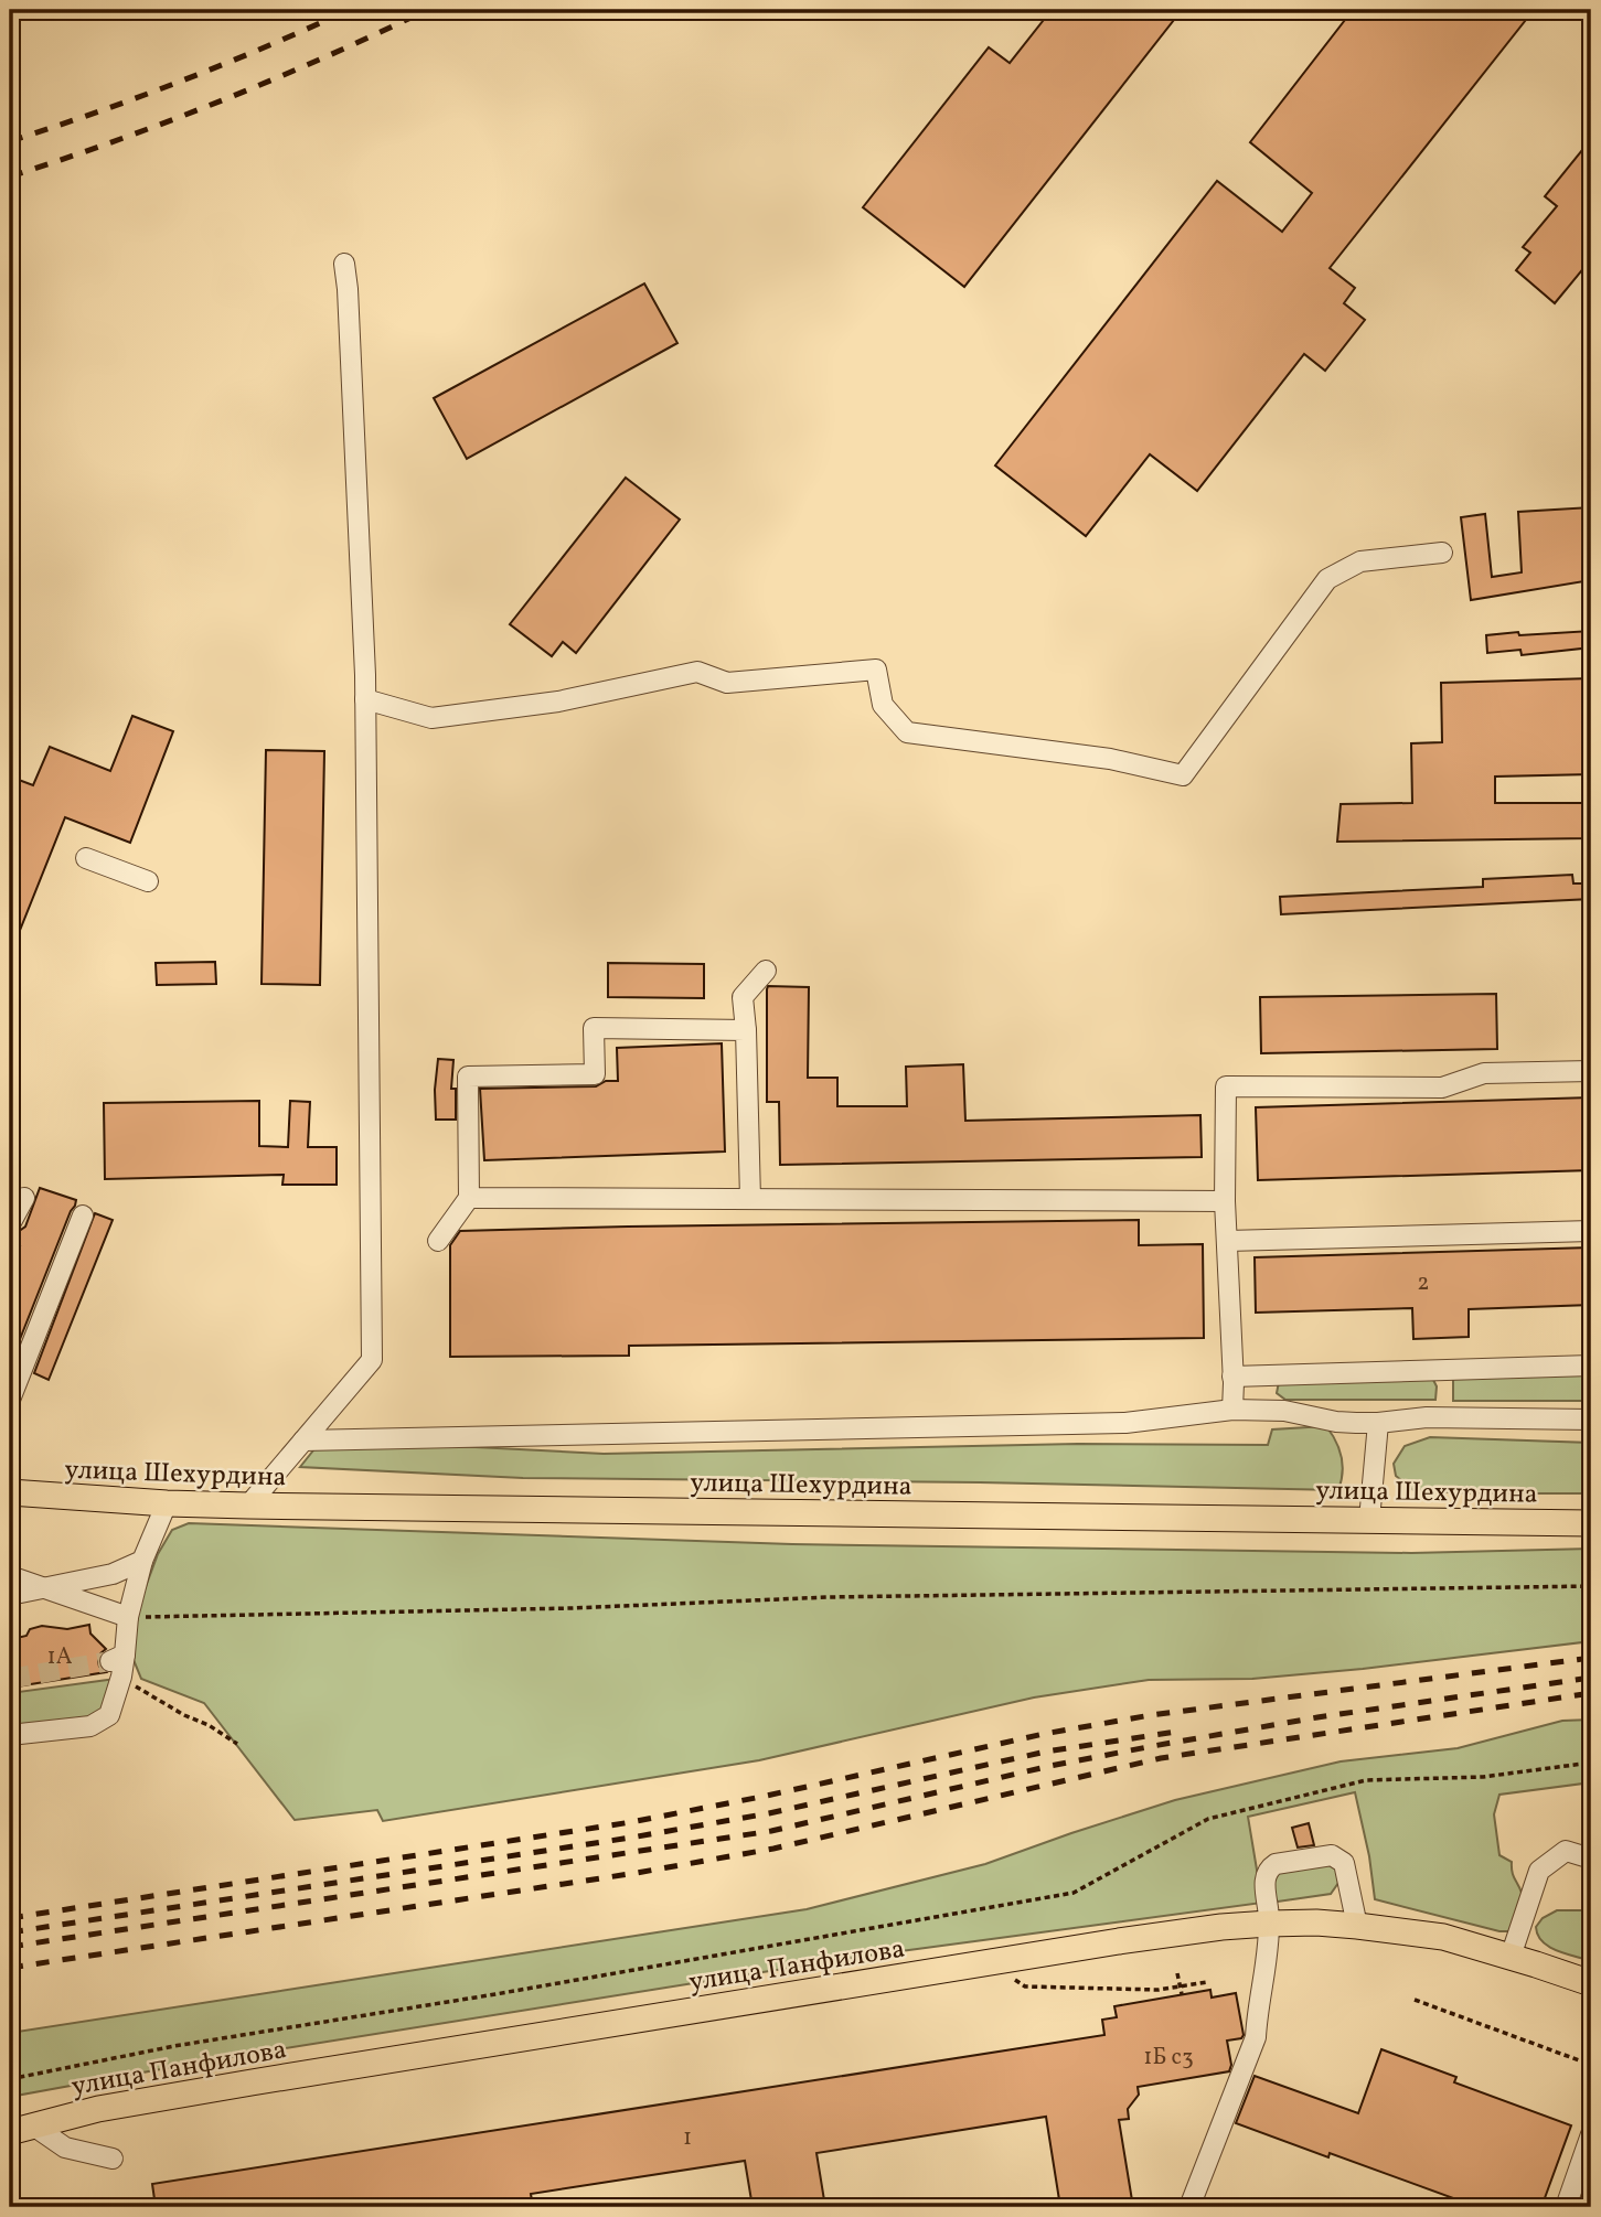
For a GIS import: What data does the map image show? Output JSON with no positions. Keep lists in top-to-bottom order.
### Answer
{
  "streets": {
    "main road": ["улица Шехурдина", "улица Панфилова"]
  },
  "house_numbers": [
    "2",
    "1А",
    "1Б с3",
    "1"
  ]
}
